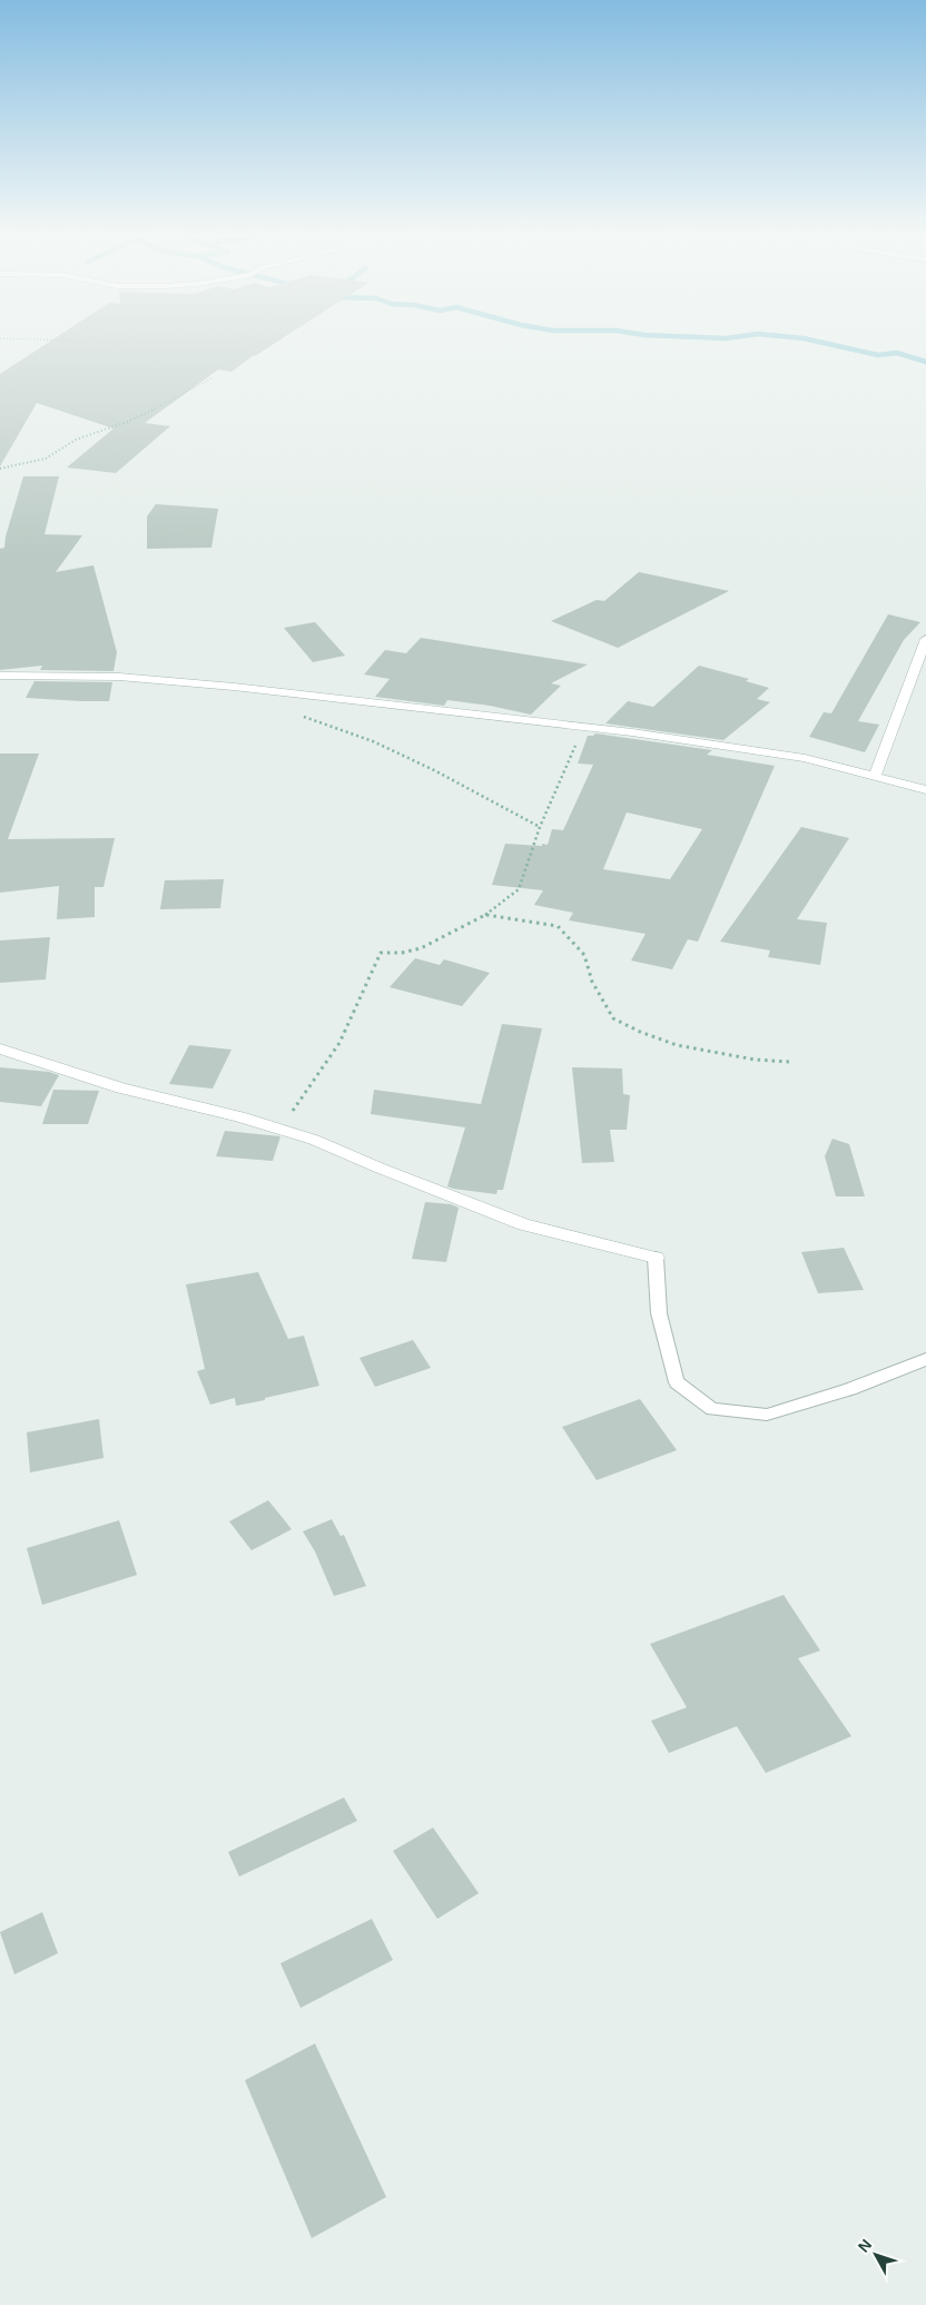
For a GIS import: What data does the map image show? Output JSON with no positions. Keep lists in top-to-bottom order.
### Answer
{
  "north": "top left"
}
